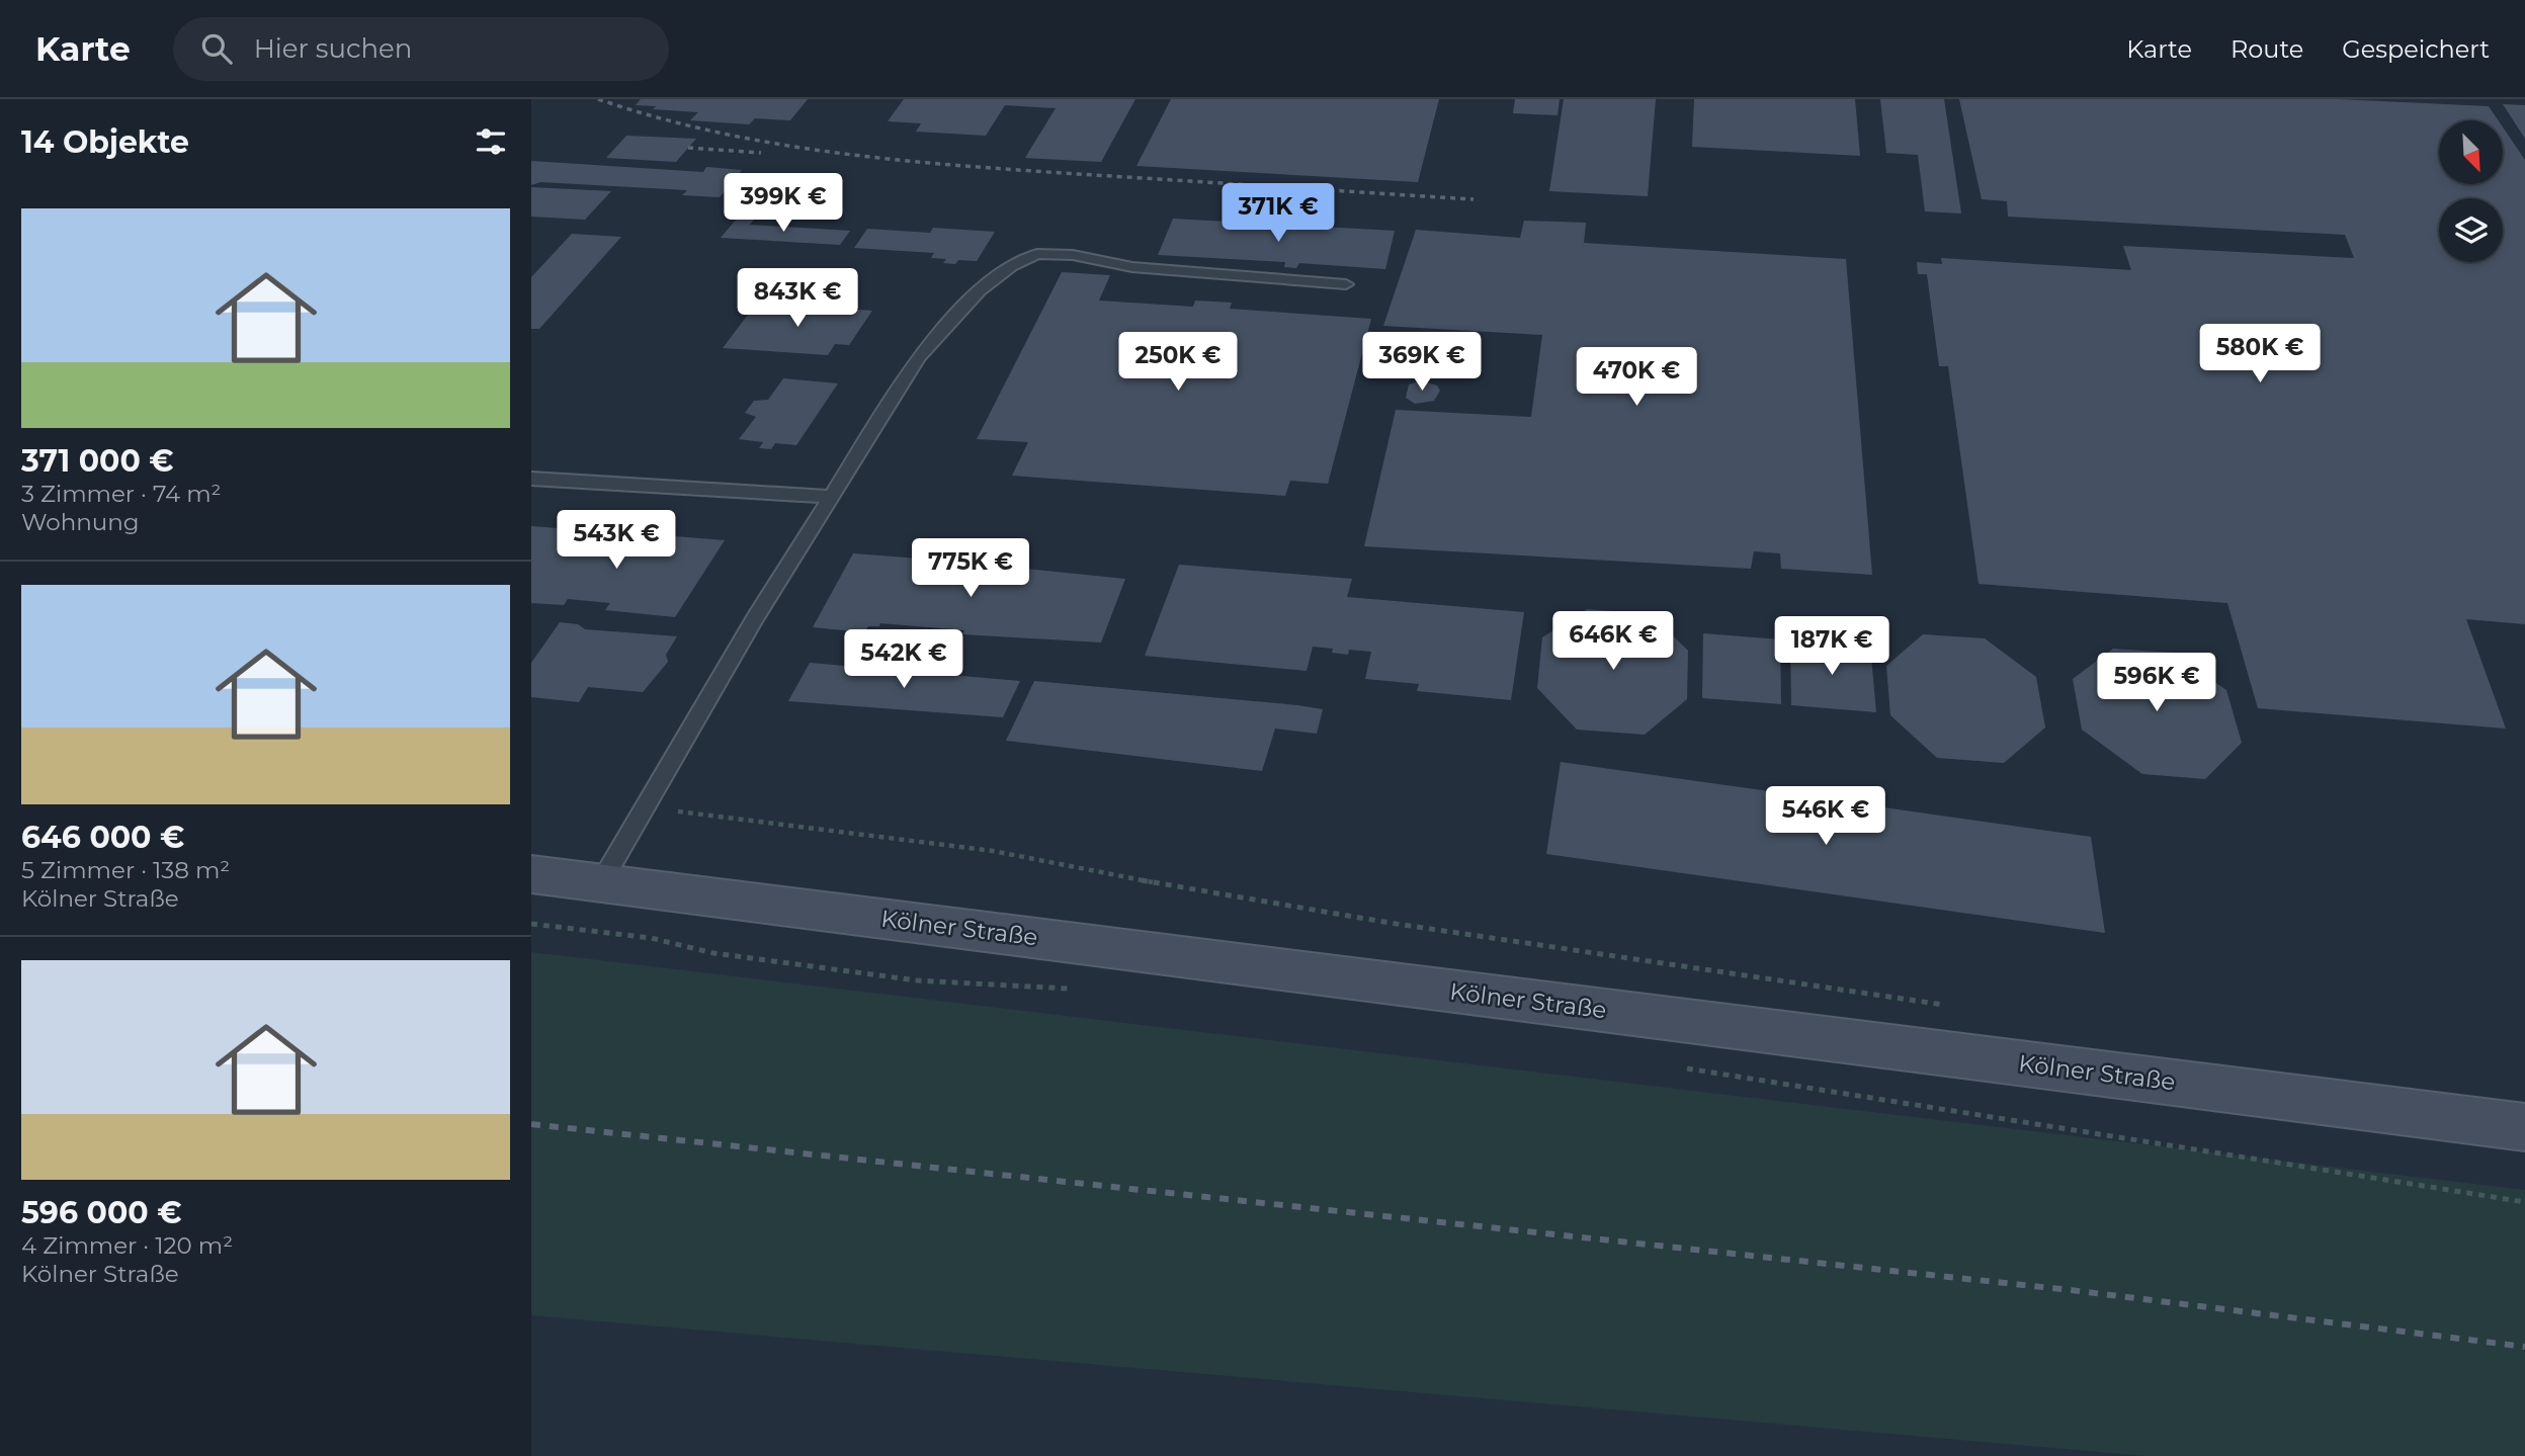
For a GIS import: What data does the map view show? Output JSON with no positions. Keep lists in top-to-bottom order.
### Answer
{
  "streets": {
    "main road": ["Kölner Straße"]
  },
  "north": "bottom right",
  "page": {
    "header": "Karte",
    "search": "Hier suchen",
    "nav": ["Karte", "Route", "Gespeichert"],
    "heading": "14 Objekte",
    "price": [
      "399K €",
      "371K €",
      "843K €",
      "580K €",
      "250K €",
      "369K €",
      "470K €",
      "543K €",
      "775K €",
      "646K €",
      "187K €",
      "542K €",
      "596K €",
      "546K €"
    ],
    "list": [
      {
        "name": "371 000 €",
        "note": "3 Zimmer · 74 m² · Wohnung"
      },
      {
        "name": "646 000 €",
        "note": "5 Zimmer · 138 m² · Kölner Straße"
      },
      {
        "name": "596 000 €",
        "note": "4 Zimmer · 120 m² · Kölner Straße"
      }
    ]
  }
}
